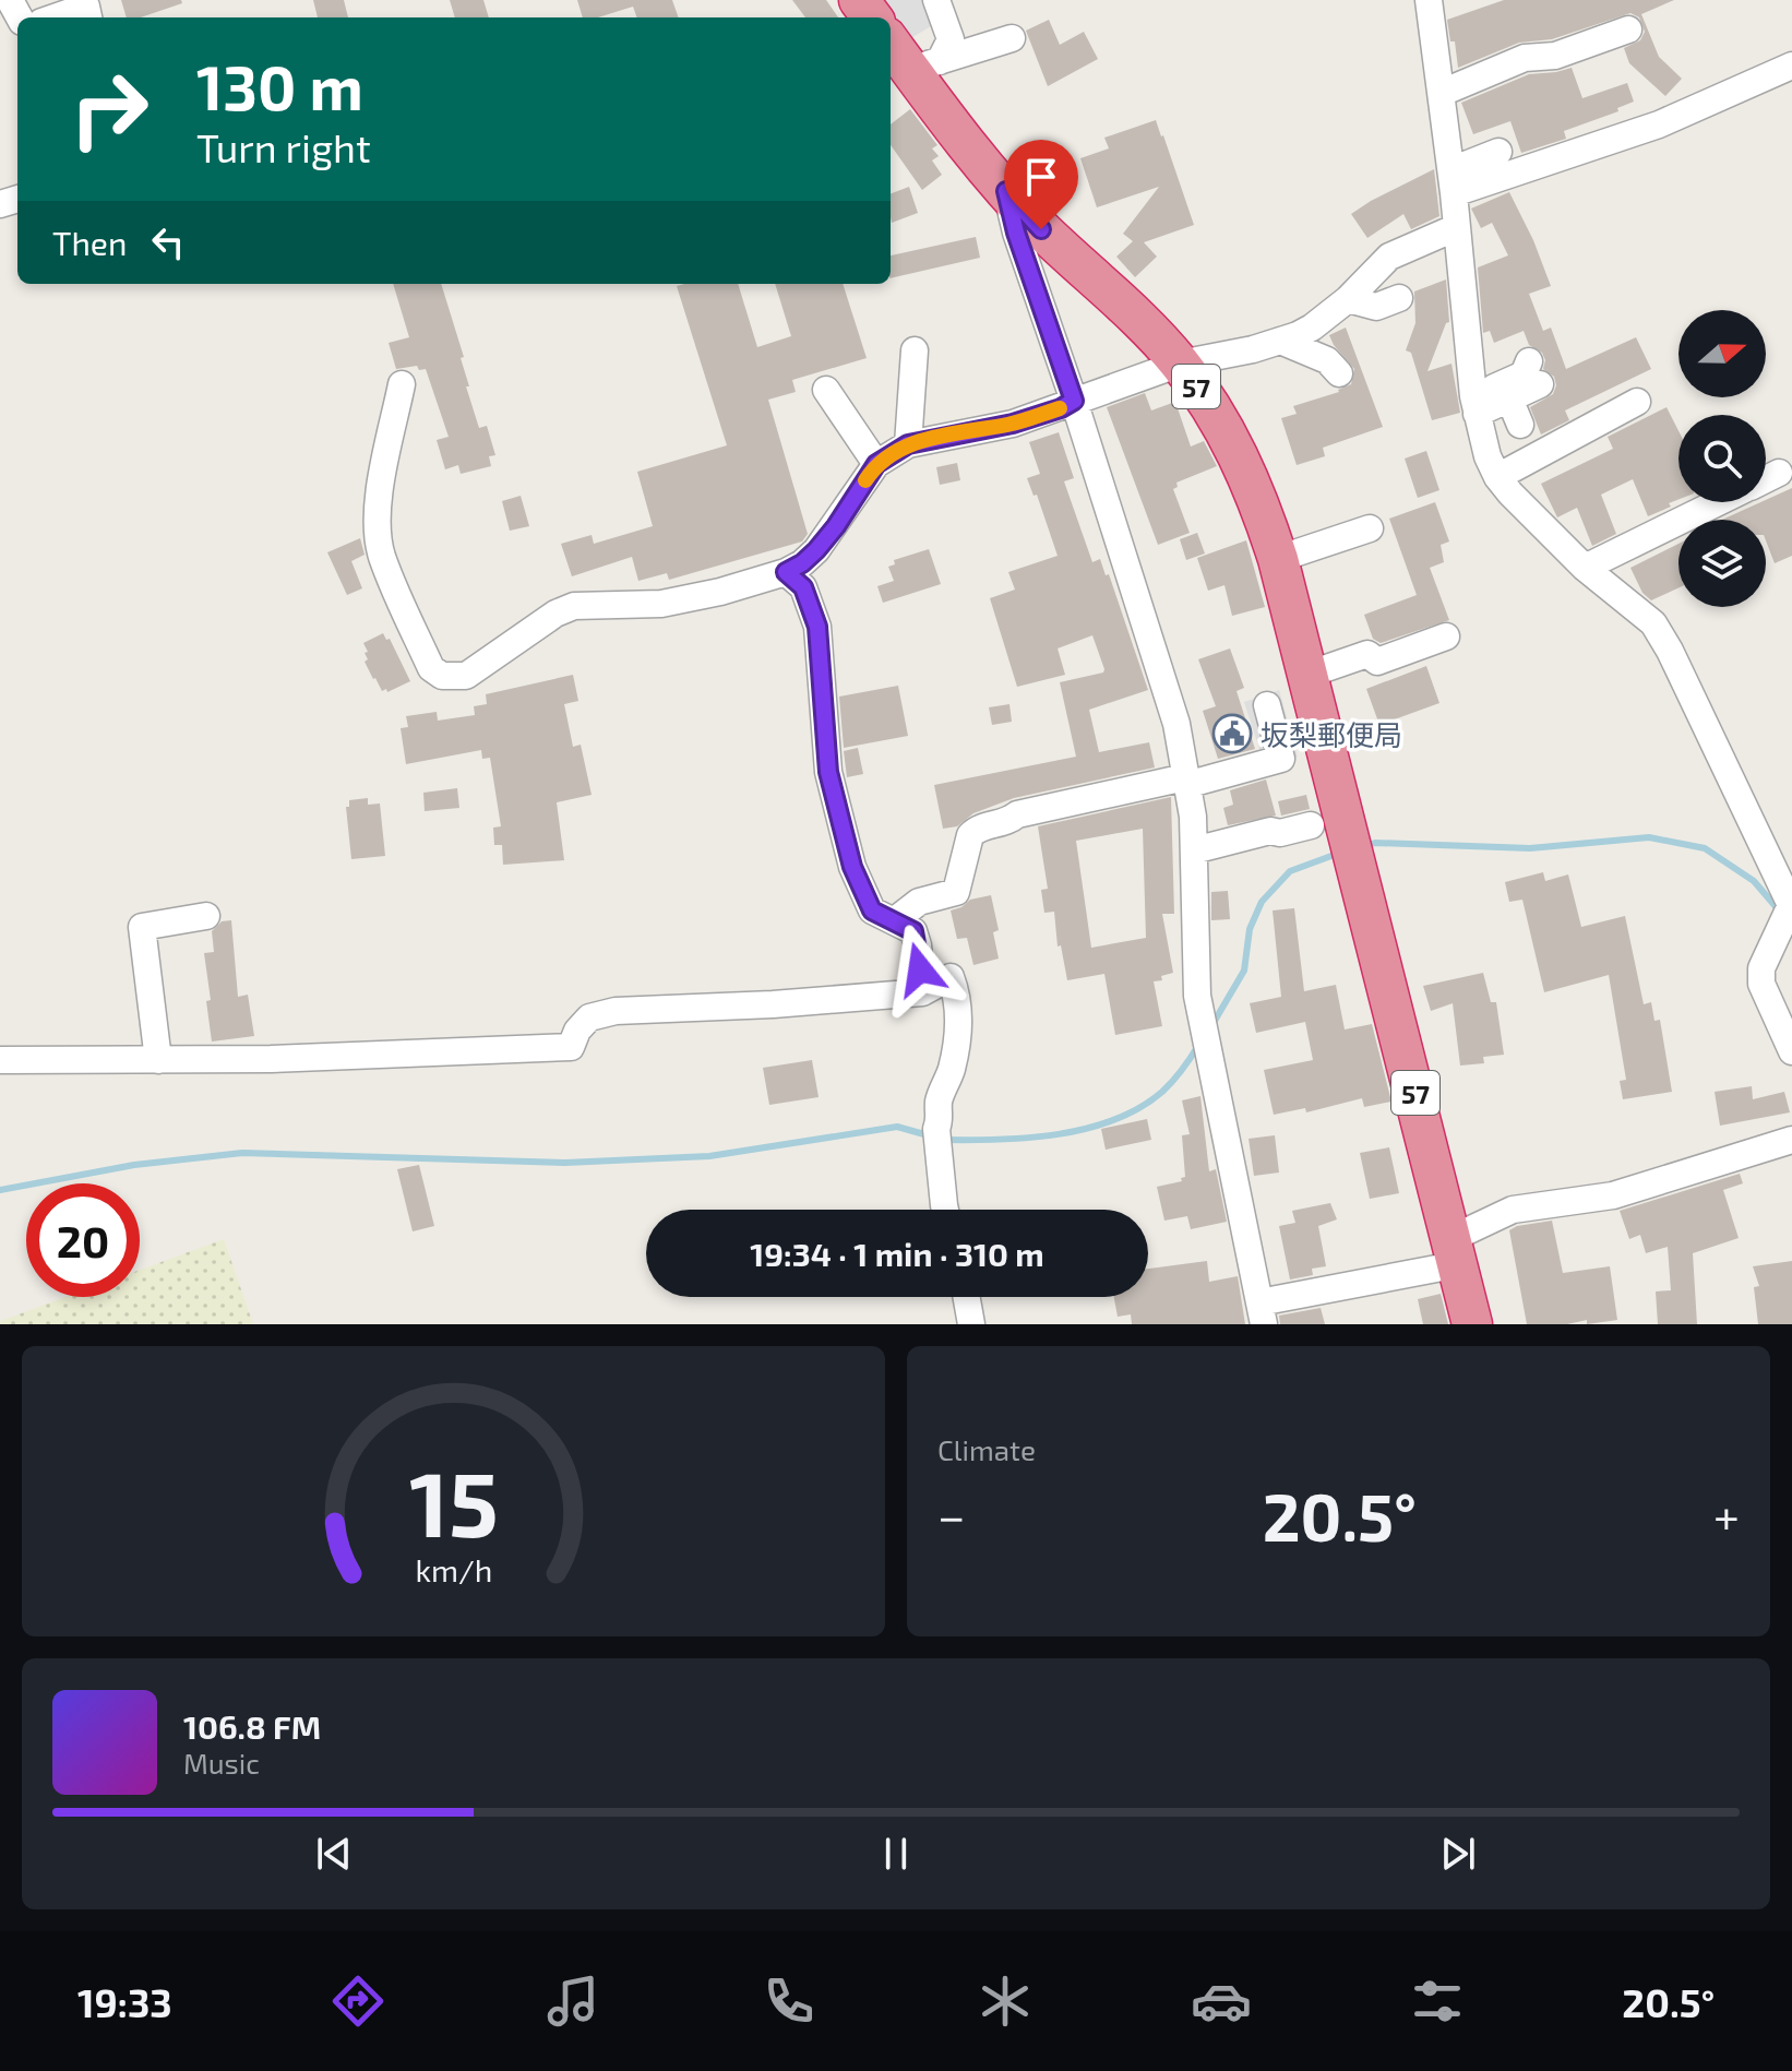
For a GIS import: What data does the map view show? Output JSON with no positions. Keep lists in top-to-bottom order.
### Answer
{
  "streets": {
    "highway": ["57"]
  },
  "places": {
    "public building": ["坂梨郵便局"]
  },
  "north": "right",
  "page": {
    "turn": ["130 m", "Turn right"],
    "then": "Then",
    "limit": "20",
    "trip": "19:34 · 1 min · 310 m",
    "tile": "Climate",
    "heat": ["−", "20.5°", "+"],
    "song": ["106.8 FM", "Music"],
    "tabs": ["19:33", "20.5°"],
    "gauge": ["15", "km/h"]
  }
}
